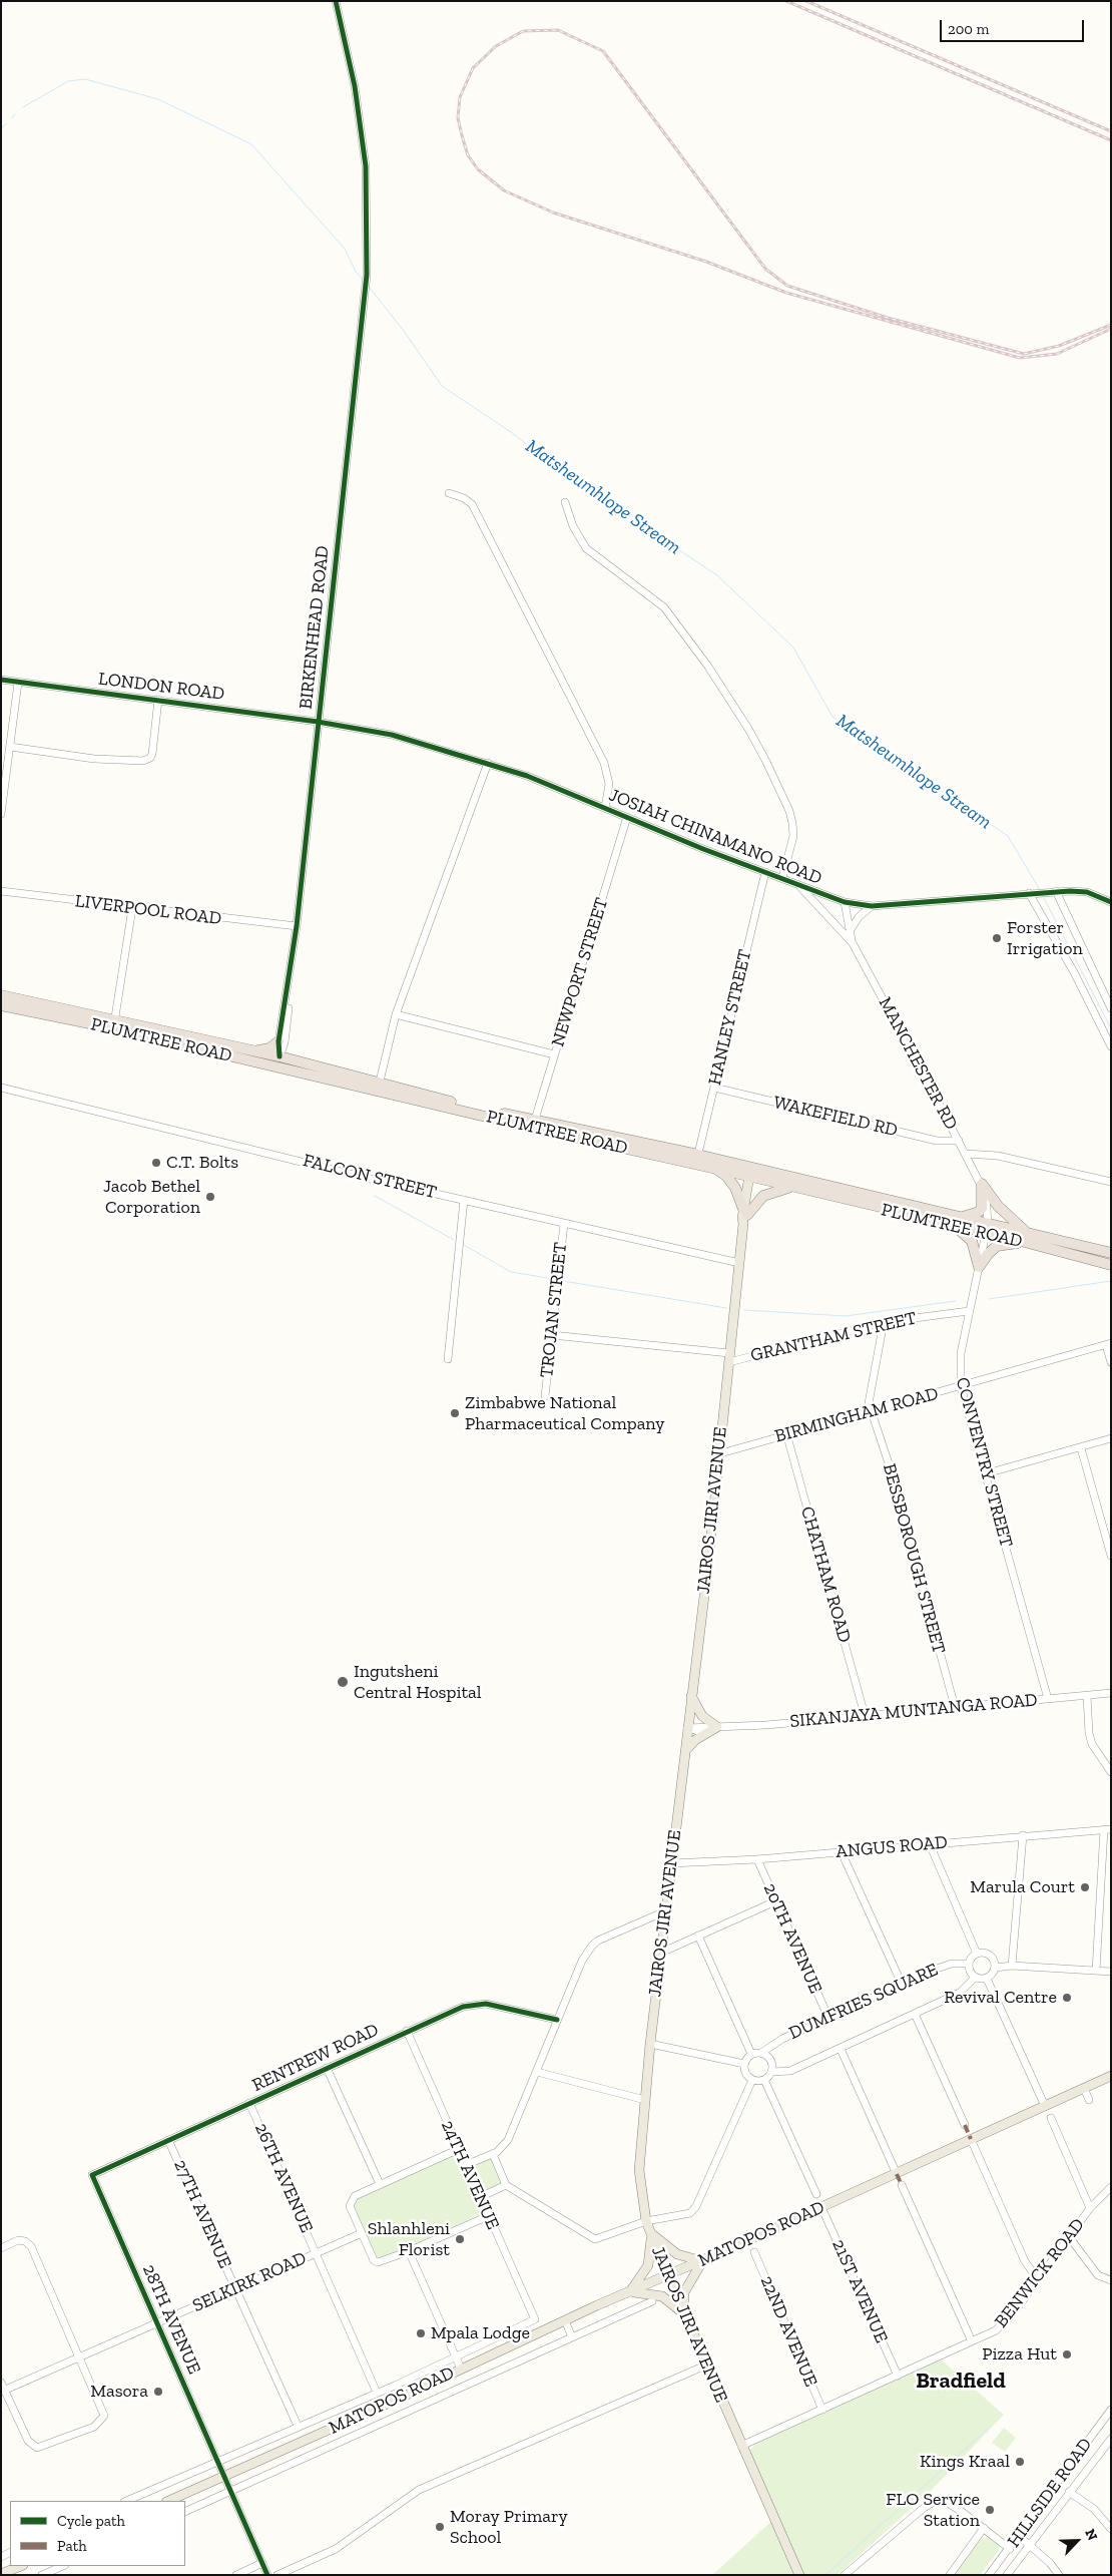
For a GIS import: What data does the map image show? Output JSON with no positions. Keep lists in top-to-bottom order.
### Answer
{
  "streets": {
    "highway": ["PLUMTREE ROAD"],
    "main road": ["JAIROS JIRI AVENUE", "MATOPOS ROAD"],
    "street": [
      "BIRKENHEAD ROAD",
      "LONDON ROAD",
      "JOSIAH CHINAMANO ROAD",
      "LIVERPOOL ROAD",
      "NEWPORT STREET",
      "HANLEY STREET",
      "MANCHESTER RD",
      "WAKEFIELD RD",
      "FALCON STREET",
      "TROJAN STREET",
      "GRANTHAM STREET",
      "BIRMINGHAM ROAD",
      "CONVENTRY STREET",
      "BESSBOROUGH STREET",
      "CHATHAM ROAD",
      "SIKANJAYA MUNTANGA ROAD",
      "ANGUS ROAD",
      "20TH AVENUE",
      "DUMFRIES SQUARE",
      "RENTREW ROAD",
      "24TH AVENUE",
      "26TH AVENUE",
      "27TH AVENUE",
      "BENWICK ROAD",
      "SELKIRK ROAD",
      "21ST AVENUE",
      "28TH AVENUE",
      "22ND AVENUE",
      "HILLSIDE ROAD"
    ]
  },
  "crossings": [
    ["BIRKENHEAD ROAD", "LONDON ROAD"],
    ["BIRKENHEAD ROAD", "JOSIAH CHINAMANO ROAD"],
    ["BIRKENHEAD ROAD", "LIVERPOOL ROAD"],
    ["BIRKENHEAD ROAD", "PLUMTREE ROAD"],
    ["LONDON ROAD", "JOSIAH CHINAMANO ROAD"],
    ["JOSIAH CHINAMANO ROAD", "NEWPORT STREET"],
    ["JOSIAH CHINAMANO ROAD", "HANLEY STREET"],
    ["NEWPORT STREET", "PLUMTREE ROAD"],
    ["HANLEY STREET", "PLUMTREE ROAD"],
    ["HANLEY STREET", "WAKEFIELD RD"],
    ["PLUMTREE ROAD", "MANCHESTER RD"],
    ["PLUMTREE ROAD", "CONVENTRY STREET"],
    ["PLUMTREE ROAD", "JAIROS JIRI AVENUE"],
    ["MANCHESTER RD", "WAKEFIELD RD"],
    ["MANCHESTER RD", "CONVENTRY STREET"],
    ["FALCON STREET", "TROJAN STREET"],
    ["FALCON STREET", "JAIROS JIRI AVENUE"],
    ["GRANTHAM STREET", "CONVENTRY STREET"],
    ["GRANTHAM STREET", "JAIROS JIRI AVENUE"],
    ["BIRMINGHAM ROAD", "CONVENTRY STREET"],
    ["BIRMINGHAM ROAD", "JAIROS JIRI AVENUE"],
    ["BIRMINGHAM ROAD", "BESSBOROUGH STREET"],
    ["BIRMINGHAM ROAD", "CHATHAM ROAD"],
    ["CONVENTRY STREET", "SIKANJAYA MUNTANGA ROAD"],
    ["JAIROS JIRI AVENUE", "SIKANJAYA MUNTANGA ROAD"],
    ["JAIROS JIRI AVENUE", "ANGUS ROAD"],
    ["JAIROS JIRI AVENUE", "MATOPOS ROAD"],
    ["JAIROS JIRI AVENUE", "BENWICK ROAD"],
    ["BESSBOROUGH STREET", "SIKANJAYA MUNTANGA ROAD"],
    ["CHATHAM ROAD", "SIKANJAYA MUNTANGA ROAD"],
    ["ANGUS ROAD", "20TH AVENUE"],
    ["20TH AVENUE", "DUMFRIES SQUARE"],
    ["RENTREW ROAD", "24TH AVENUE"],
    ["RENTREW ROAD", "26TH AVENUE"],
    ["RENTREW ROAD", "27TH AVENUE"],
    ["RENTREW ROAD", "28TH AVENUE"],
    ["26TH AVENUE", "SELKIRK ROAD"],
    ["27TH AVENUE", "SELKIRK ROAD"],
    ["MATOPOS ROAD", "21ST AVENUE"],
    ["MATOPOS ROAD", "28TH AVENUE"],
    ["BENWICK ROAD", "21ST AVENUE"],
    ["BENWICK ROAD", "22ND AVENUE"],
    ["SELKIRK ROAD", "28TH AVENUE"]
  ],
  "districts": ["Bradfield"],
  "water": ["Matsheumhlope Stream"],
  "places": [
    "Forster Irrigation",
    "C.T. Bolts",
    "Jacob Bethel Corporation",
    "Zimbabwe National Pharmaceutical Company",
    "Ingutsheni Central Hospital",
    "Marula Court",
    "Revival Centre",
    "Shlanhleni Florist",
    "Mpala Lodge",
    "Pizza Hut",
    "Masora",
    "Kings Kraal",
    "FLO Service Station",
    "Moray Primary School"
  ],
  "legend": ["Cycle path", "Path"],
  "scale_bar": "200 m",
  "north": "top right"
}
